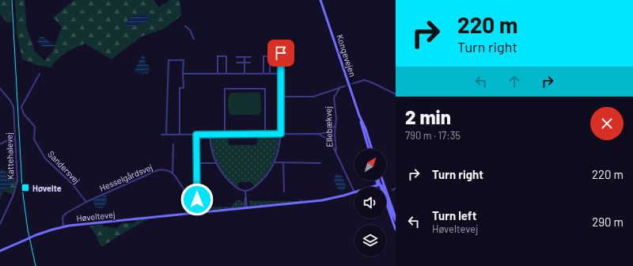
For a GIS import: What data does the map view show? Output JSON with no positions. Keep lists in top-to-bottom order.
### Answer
{
  "streets": {
    "street": [
      "Kongevejen",
      "Ellebækvej",
      "Kattehalevej",
      "Sandersvej",
      "Hesselgårdsvej",
      "Høveltevej"
    ]
  },
  "crossings": [
    ["Sandersvej", "Hesselgårdsvej"],
    ["Hesselgårdsvej", "Høveltevej"]
  ],
  "places": {
    "transit": ["Høvelte"]
  },
  "north": "top right",
  "page": {
    "turn": ["220 m", "Turn right"],
    "heading": ["2 min", "790 m · 17:35"],
    "list": [
      {
        "name": "Turn right",
        "value": "220 m"
      },
      {
        "name": "Turn left",
        "note": "Høveltevej",
        "value": "290 m"
      }
    ]
  }
}
